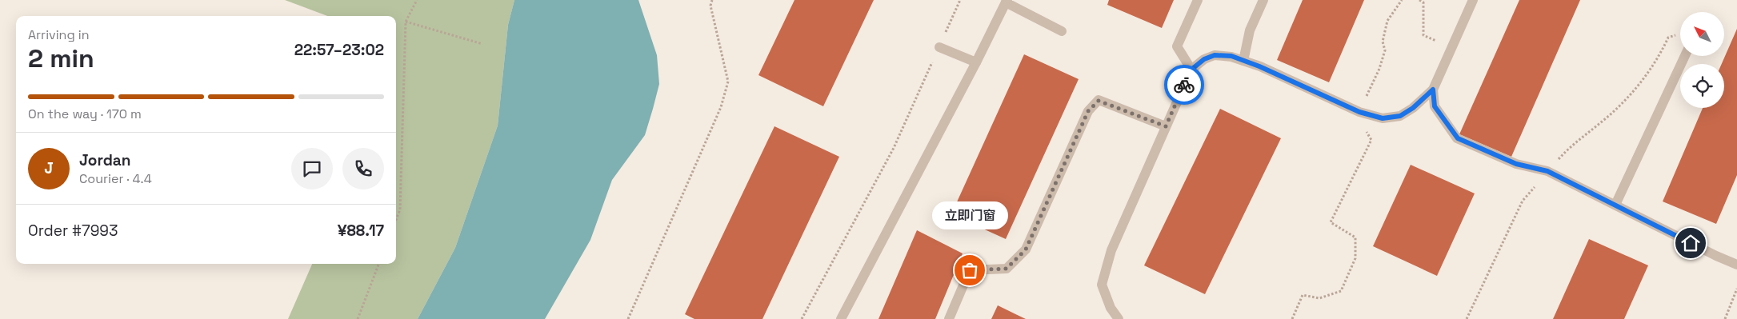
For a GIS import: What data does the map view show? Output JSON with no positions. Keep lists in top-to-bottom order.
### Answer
{
  "places": ["立即门窗"],
  "north": "top left",
  "page": {
    "heading": ["2 min", "Arriving in", "22:57–23:02"],
    "panel": [
      "Jordan",
      "Courier · 4.4",
      "Order #7993",
      "¥88.17"
    ],
    "bar": "On the way · 170 m",
    "round": "J",
    "bubble": "立即门窗"
  }
}
